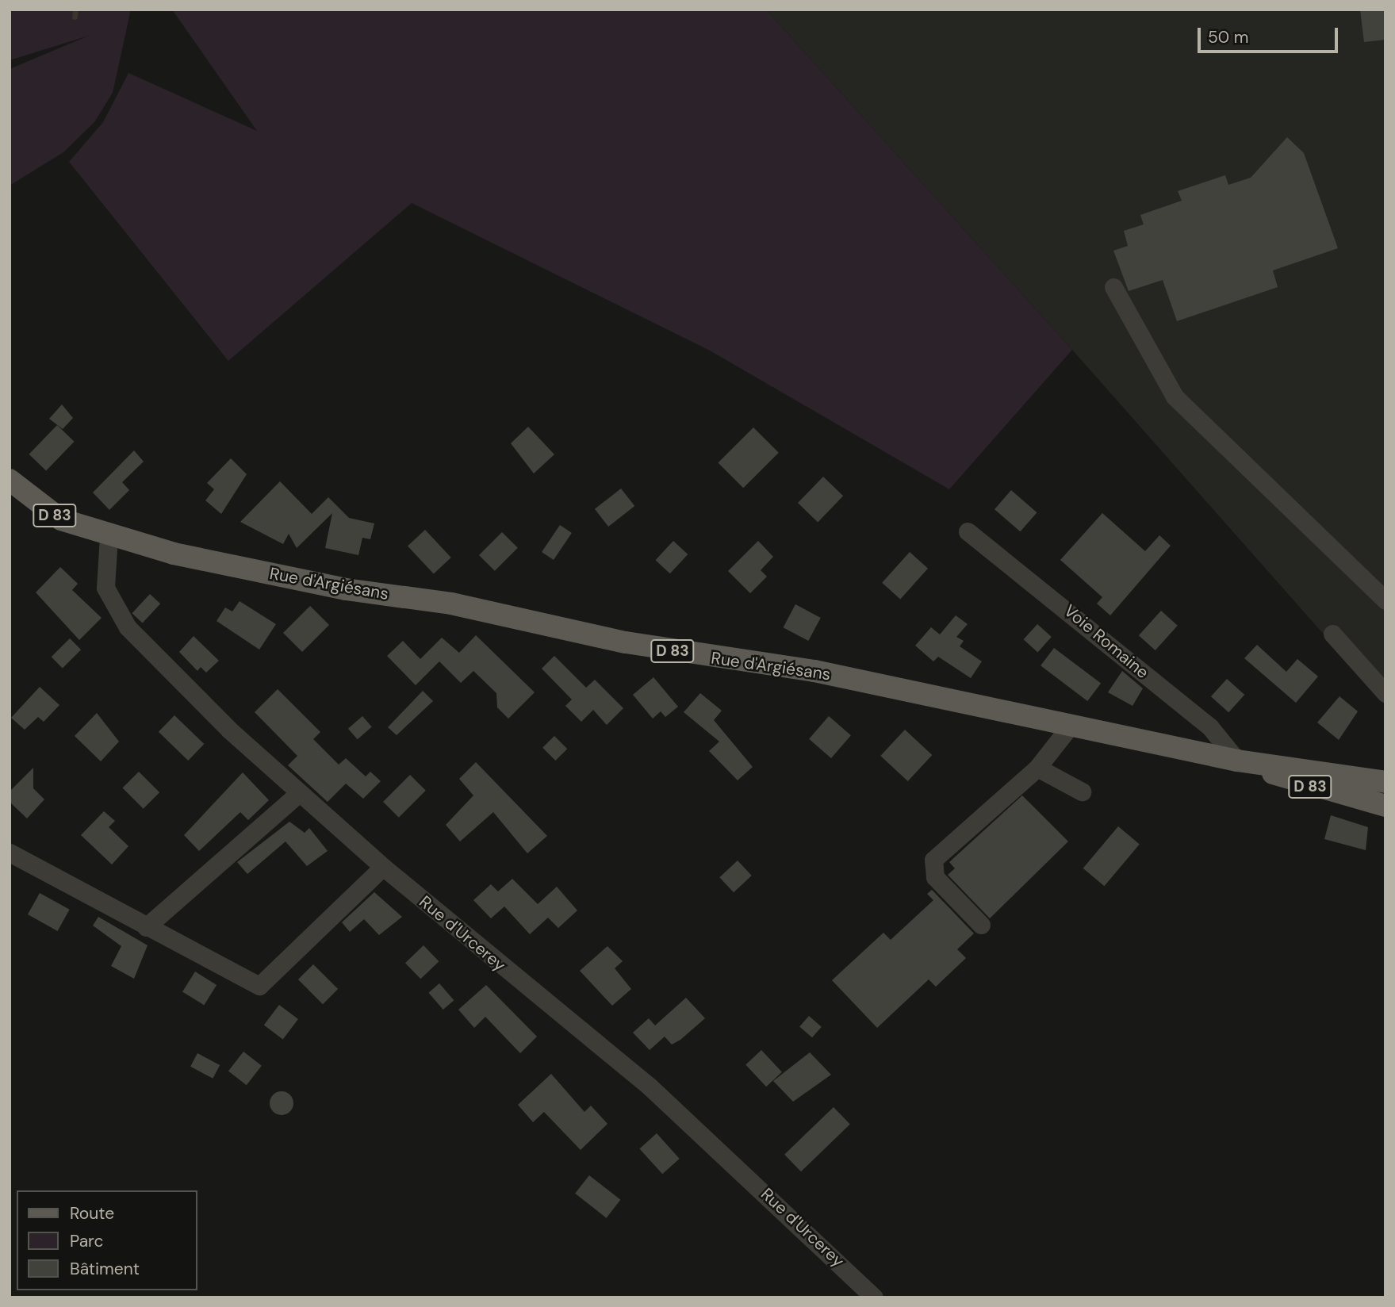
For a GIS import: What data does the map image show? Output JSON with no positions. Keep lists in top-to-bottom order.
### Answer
{
  "streets": {
    "main road": ["D 83", "Rue d'Argiésans"],
    "street": ["Voie Romaine", "Rue d'Urcerey"]
  },
  "crossings": [
    ["D 83", "Rue d'Argiésans"],
    ["D 83", "Rue d'Urcerey"],
    ["Rue d'Argiésans", "Voie Romaine"],
    ["Rue d'Argiésans", "Rue d'Urcerey"]
  ],
  "legend": ["Route", "Parc", "Bâtiment"],
  "scale_bar": "50 m"
}
